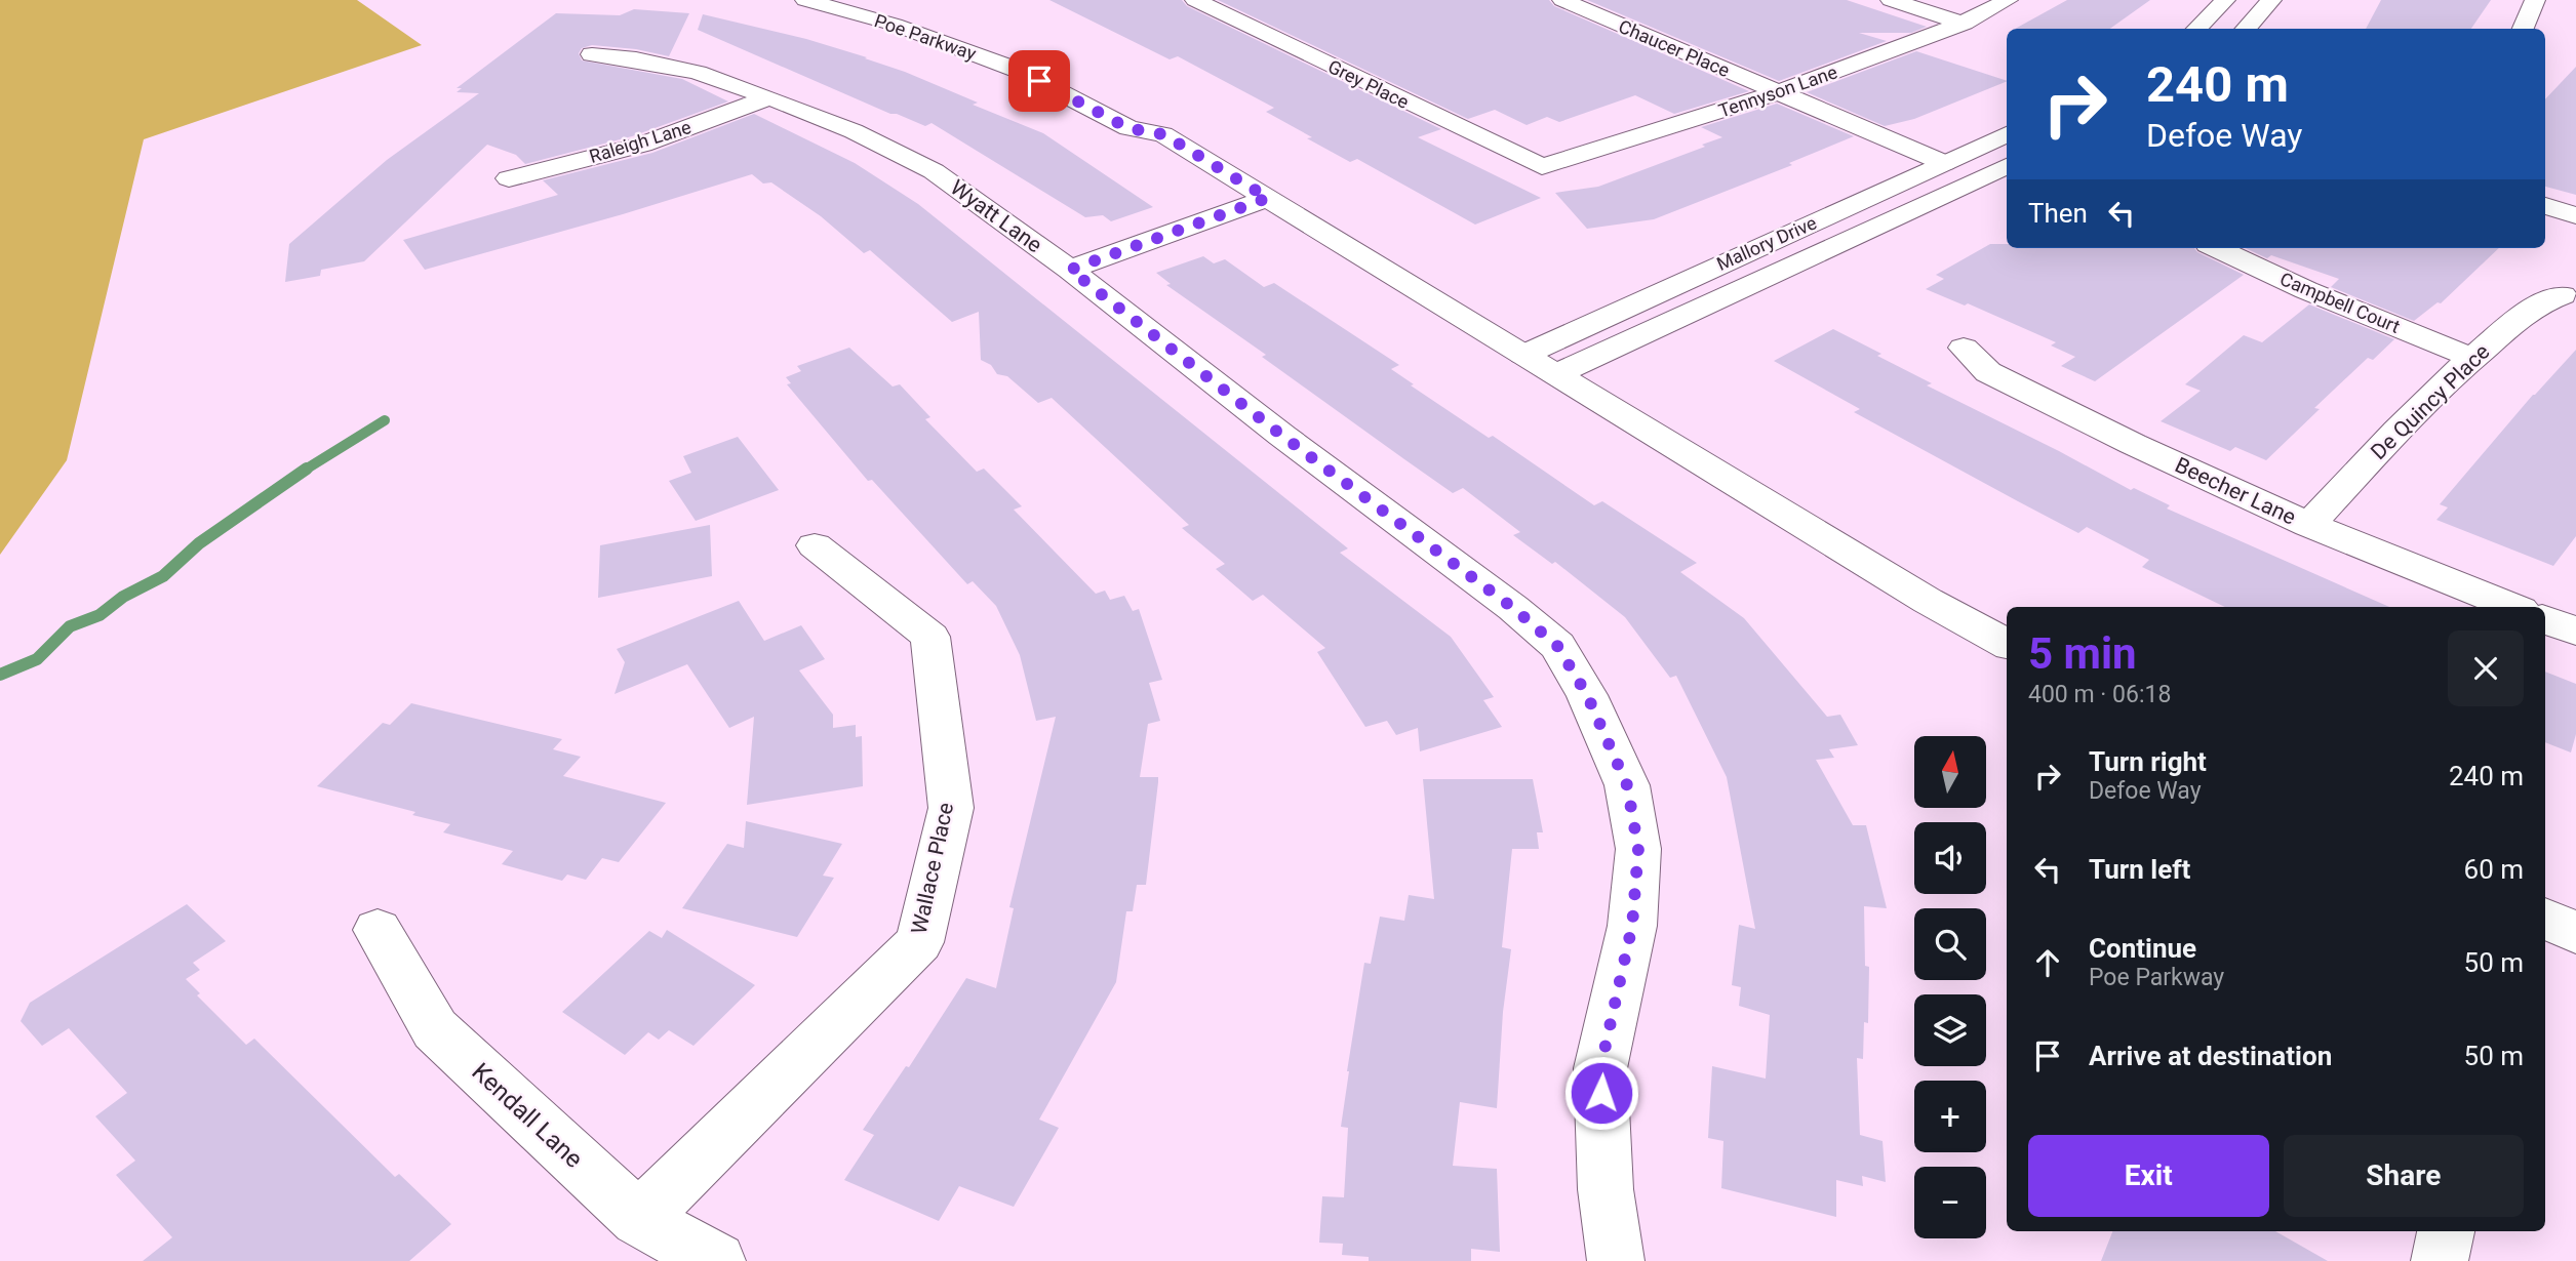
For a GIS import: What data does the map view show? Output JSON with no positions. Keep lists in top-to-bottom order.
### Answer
{
  "streets": {
    "street": [
      "Poe Parkway",
      "Chaucer Place",
      "Grey Place",
      "Tennyson Lane",
      "Raleigh Lane",
      "Wyatt Lane",
      "Mallory Drive",
      "Campbell Court",
      "De Quincy Place",
      "Beecher Lane",
      "Wallace Place",
      "Kendall Lane"
    ]
  },
  "crossings": [
    ["Chaucer Place", "Tennyson Lane"],
    ["Chaucer Place", "Mallory Drive"],
    ["Grey Place", "Tennyson Lane"],
    ["Raleigh Lane", "Wyatt Lane"],
    ["Campbell Court", "De Quincy Place"],
    ["De Quincy Place", "Beecher Lane"],
    ["Wallace Place", "Kendall Lane"]
  ],
  "north": "top",
  "page": {
    "turn": ["240 m", "Defoe Way"],
    "then": "Then",
    "heading": ["5 min", "400 m · 06:18"],
    "list": [
      {
        "name": "Turn right",
        "note": "Defoe Way",
        "value": "240 m"
      },
      {
        "name": "Turn left",
        "value": "60 m"
      },
      {
        "name": "Continue",
        "note": "Poe Parkway",
        "value": "50 m"
      },
      {
        "name": "Arrive at destination",
        "value": "50 m"
      }
    ],
    "map_buttons": ["+", "−"],
    "buttons": ["Exit", "Share"]
  }
}
